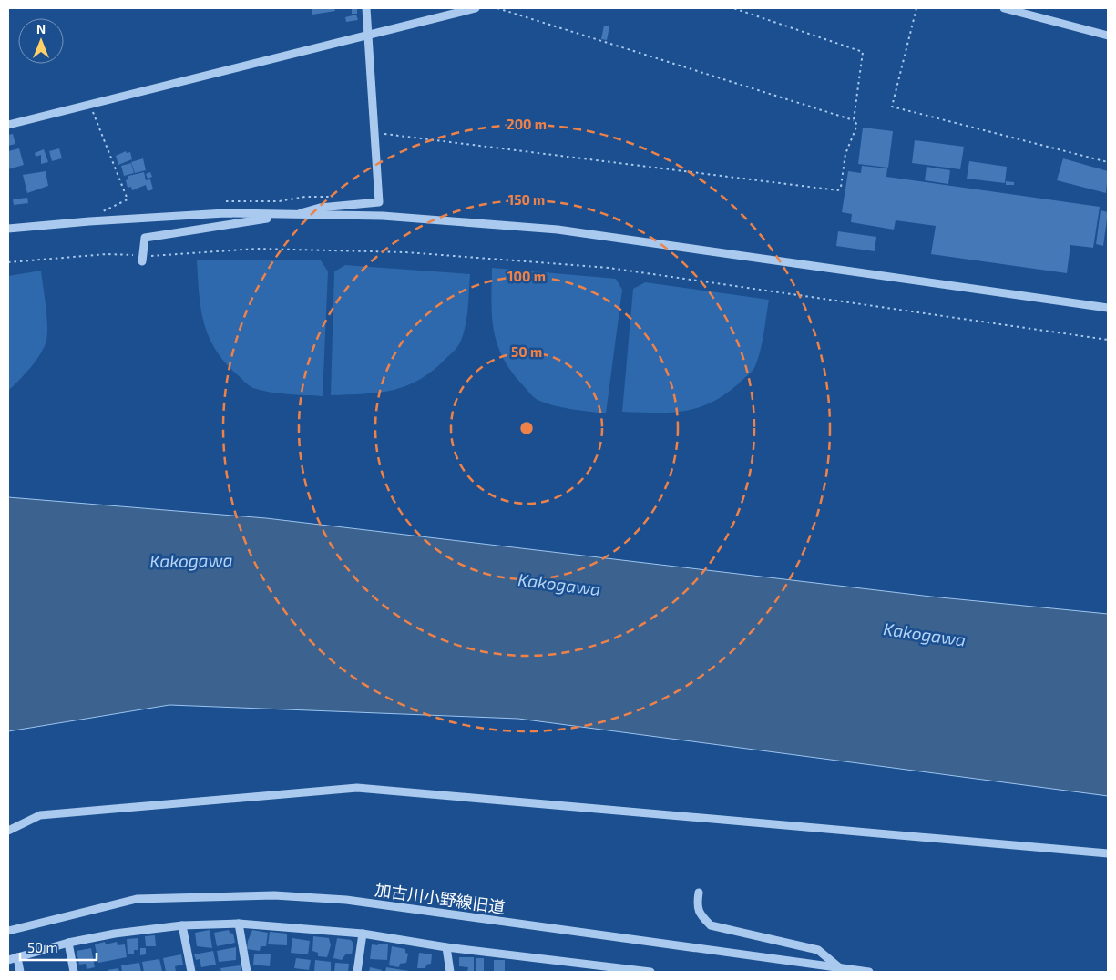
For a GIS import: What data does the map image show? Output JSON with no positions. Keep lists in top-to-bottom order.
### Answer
{
  "streets": {
    "street": ["加古川小野線旧道"]
  },
  "water": ["Kakogawa"],
  "scale_bar": "50 m",
  "north": "top",
  "rings": [
    "200 m",
    "150 m",
    "100 m",
    "50 m"
  ]
}
